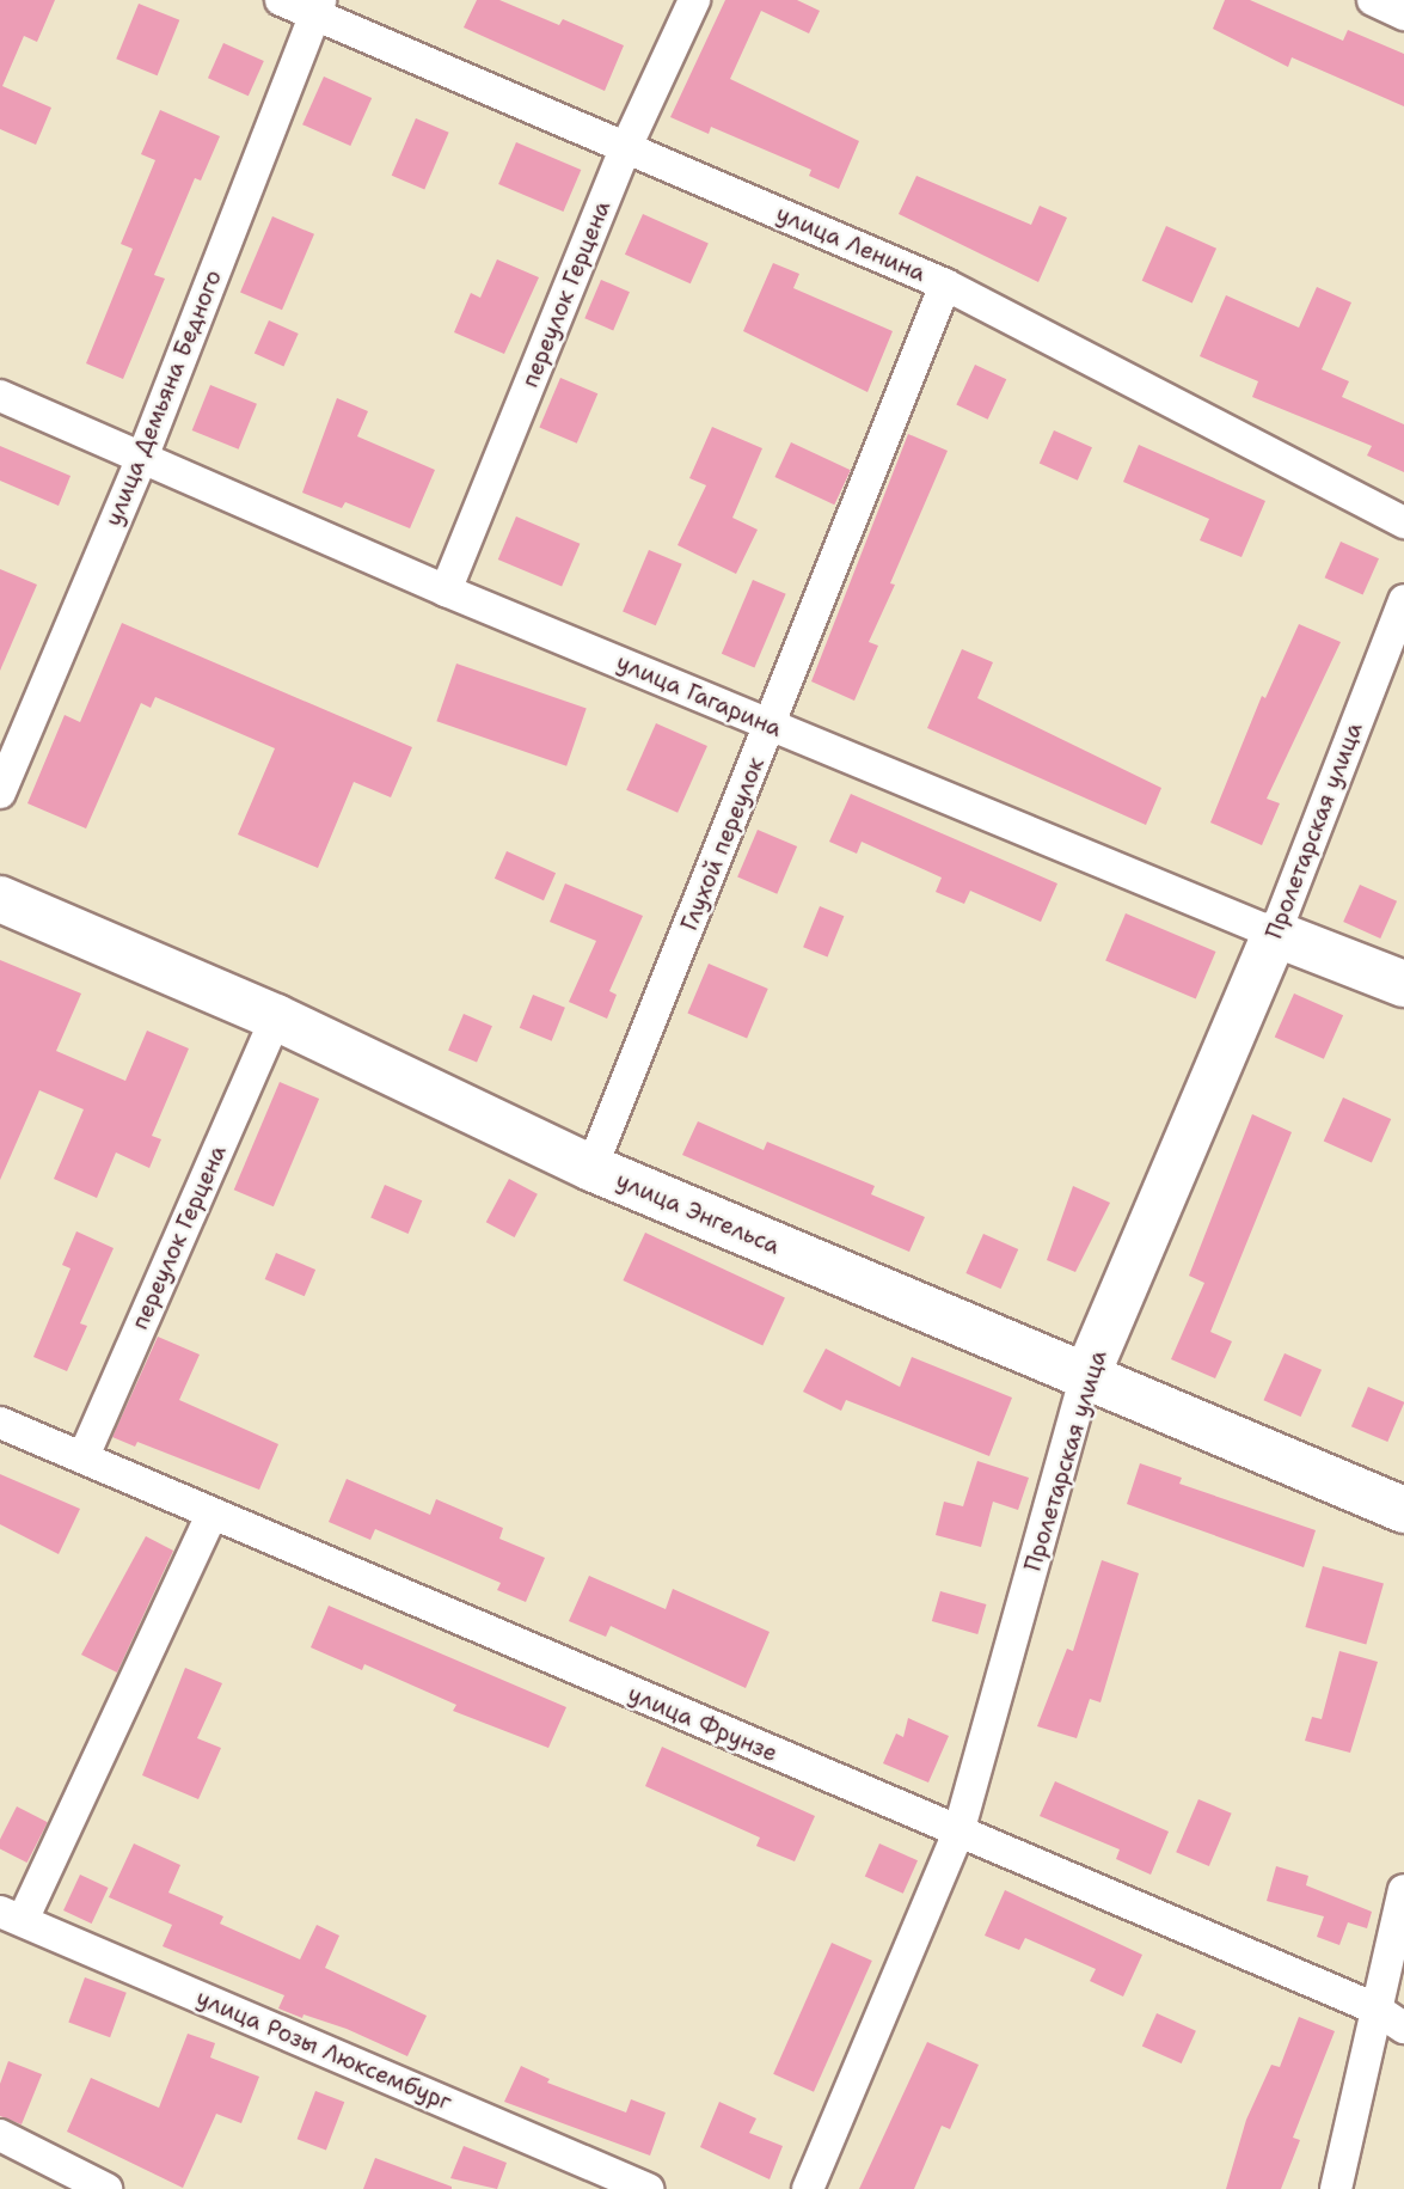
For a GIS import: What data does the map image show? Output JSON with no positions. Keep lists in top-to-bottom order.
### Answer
{
  "streets": {
    "main road": ["улица Гагарина", "Пролетарская улица", "улица Энгельса"],
    "street": [
      "улица Ленина",
      "переулок Герцена",
      "улица Демьяна Бедного",
      "Глухой переулок",
      "улица Фрунзе",
      "улица Розы Люксембург"
    ]
  },
  "crossings": [
    ["улица Ленина", "переулок Герцена"],
    ["улица Ленина", "улица Демьяна Бедного"],
    ["улица Ленина", "Глухой переулок"],
    ["переулок Герцена", "улица Гагарина"],
    ["переулок Герцена", "улица Энгельса"],
    ["переулок Герцена", "улица Фрунзе"],
    ["улица Демьяна Бедного", "улица Гагарина"],
    ["улица Гагарина", "Пролетарская улица"],
    ["улица Гагарина", "Глухой переулок"],
    ["Пролетарская улица", "улица Энгельса"],
    ["Пролетарская улица", "улица Фрунзе"],
    ["Глухой переулок", "улица Энгельса"]
  ]
}
